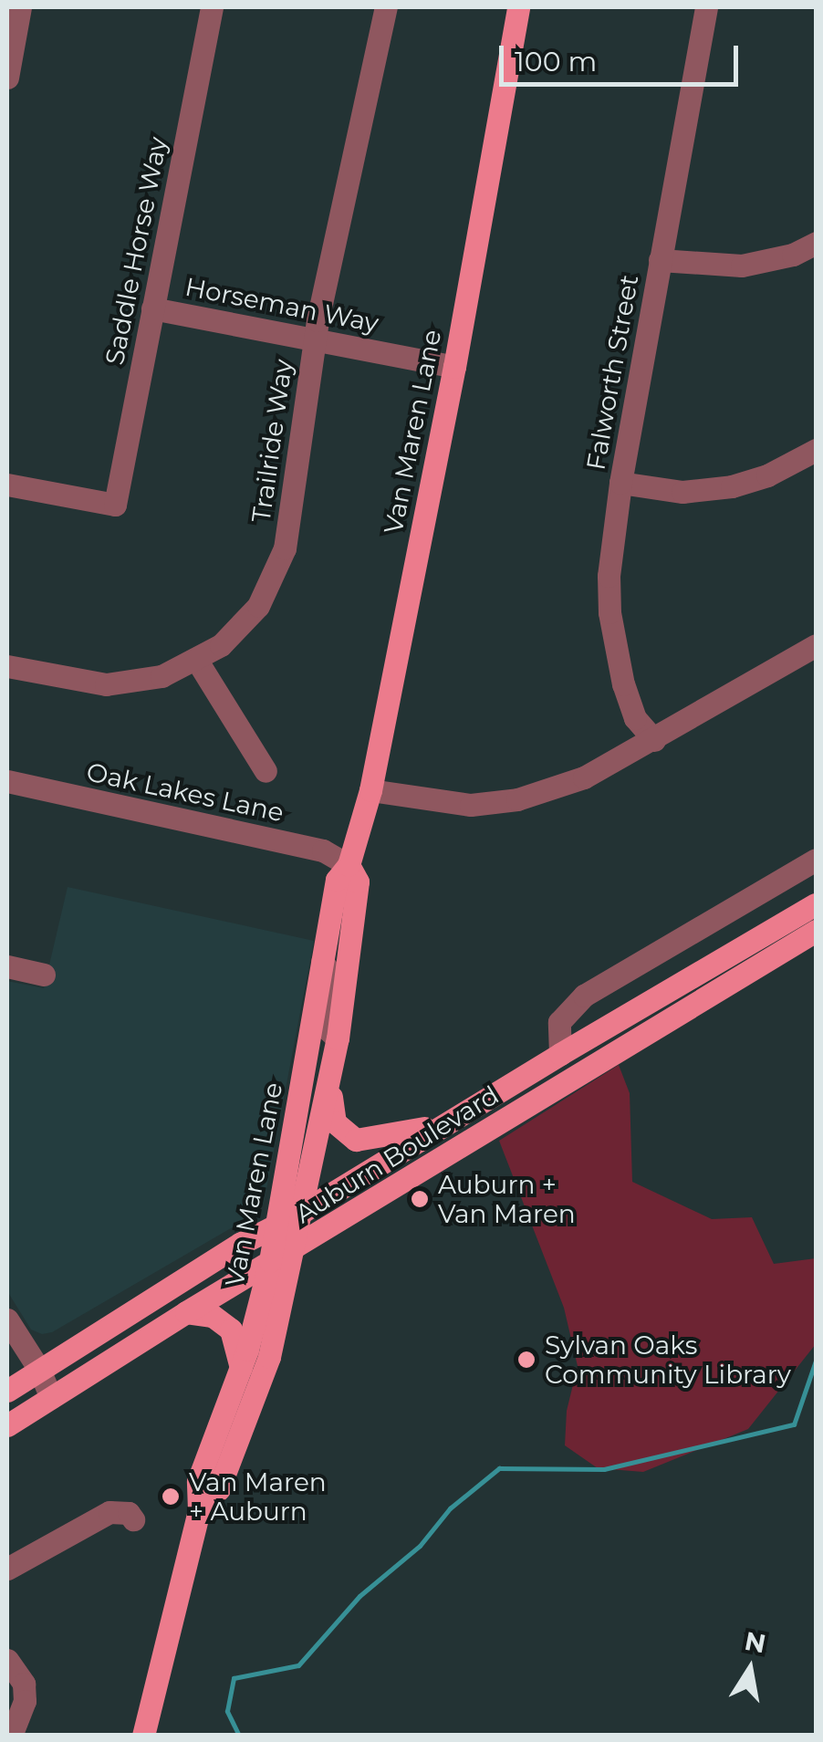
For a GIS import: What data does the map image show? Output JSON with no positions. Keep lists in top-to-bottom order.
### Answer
{
  "streets": {
    "main road": ["Van Maren Lane", "Auburn Boulevard"],
    "street": [
      "Saddle Horse Way",
      "Horseman Way",
      "Falworth Street",
      "Trailride Way",
      "Oak Lakes Lane"
    ]
  },
  "crossings": [
    ["Saddle Horse Way", "Horseman Way"],
    ["Horseman Way", "Van Maren Lane"],
    ["Horseman Way", "Trailride Way"],
    ["Van Maren Lane", "Oak Lakes Lane"],
    ["Van Maren Lane", "Auburn Boulevard"]
  ],
  "places": ["Auburn + Van Maren", "Sylvan Oaks Community Library", "Van Maren + Auburn"],
  "scale_bar": "100 m",
  "north": "top"
}
